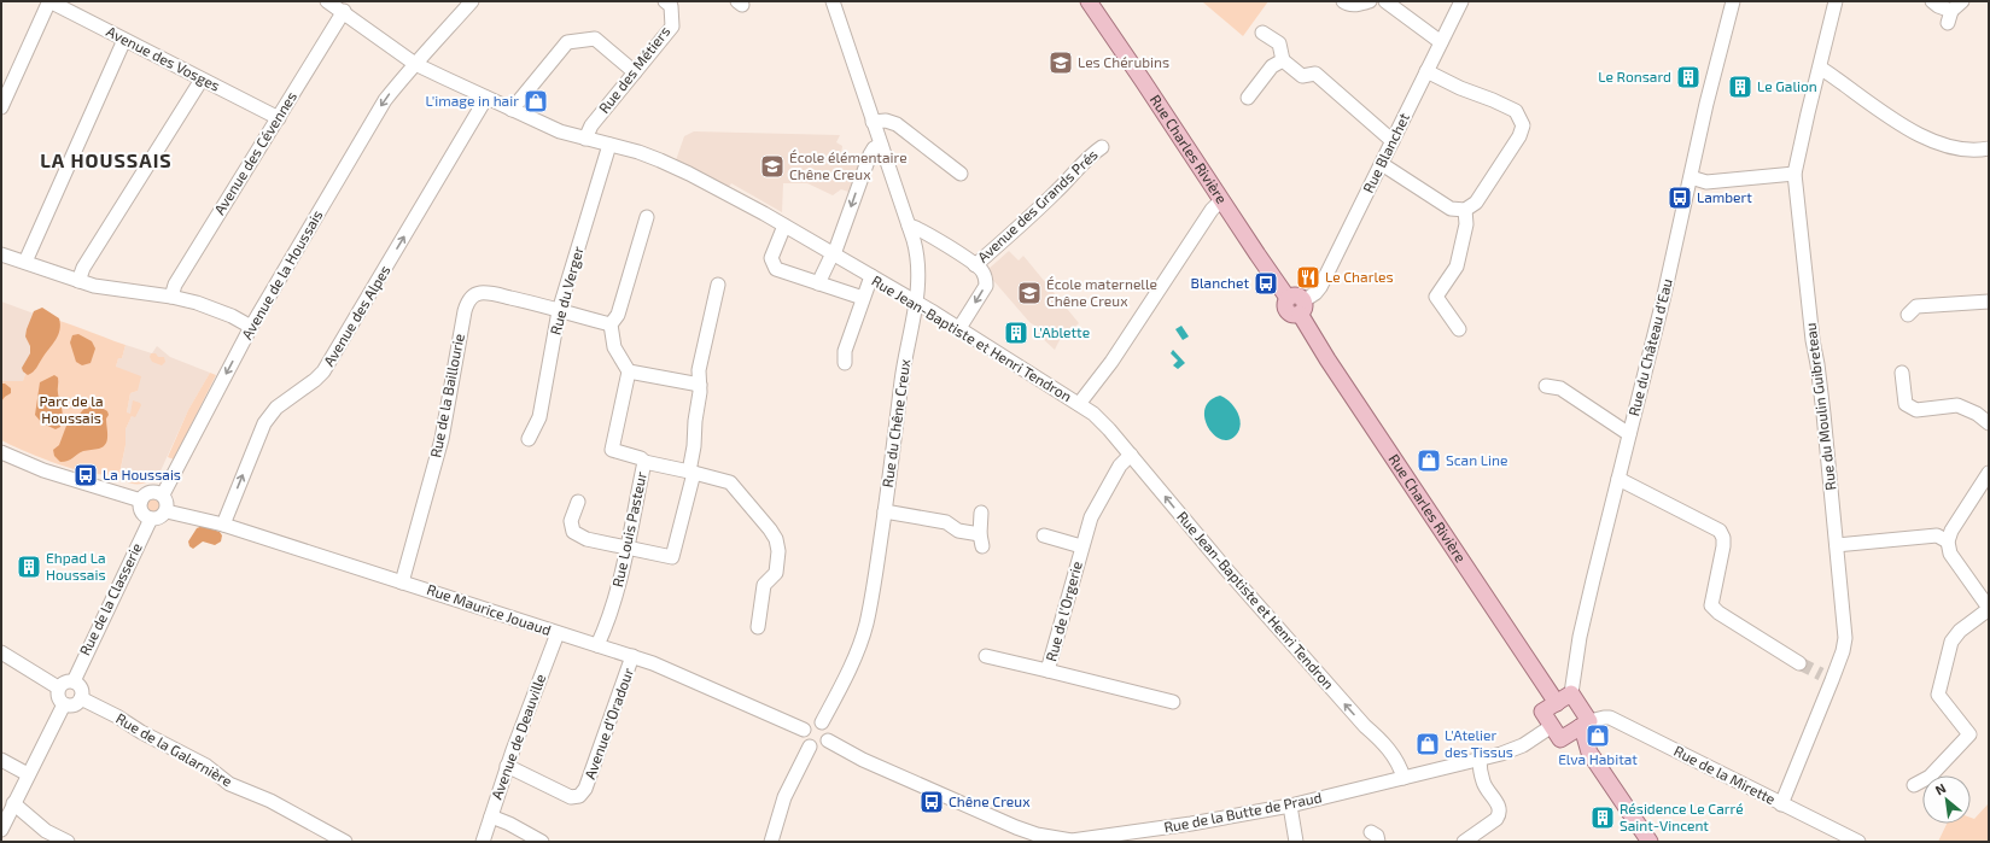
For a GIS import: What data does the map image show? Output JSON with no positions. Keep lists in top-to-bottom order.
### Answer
{
  "streets": {
    "main road": ["Rue Charles Rivière"],
    "street": [
      "Avenue des Vosges",
      "Rue des Métiers",
      "Avenue des Cévennes",
      "Rue Blanchet",
      "Avenue des Grands Prés",
      "Avenue de la Houssais",
      "Rue du Verger",
      "Avenue des Alpes",
      "Rue Jean-Baptiste et Henri Tendron",
      "Rue du Château d'Eau",
      "Rue de la Baillourie",
      "Rue du Moulin Guibreteau",
      "Rue du Chêne Creux",
      "Rue Louis Pasteur",
      "Rue de la Classerie",
      "Rue Maurice Jouaud",
      "Rue de l'Orgerie",
      "Avenue d'Oradour",
      "Avenue de Deauville",
      "Rue de la Galarnière",
      "Rue de la Mirette",
      "Rue de la Butte de Praud"
    ]
  },
  "crossings": [
    ["Avenue des Vosges", "Avenue des Cévennes"],
    ["Rue des Métiers", "Rue Jean-Baptiste et Henri Tendron"],
    ["Rue Charles Rivière", "Rue Blanchet"],
    ["Avenue des Cévennes", "Rue Jean-Baptiste et Henri Tendron"],
    ["Avenue de la Houssais", "Rue Jean-Baptiste et Henri Tendron"],
    ["Avenue de la Houssais", "Rue de la Classerie"],
    ["Avenue de la Houssais", "Rue Maurice Jouaud"],
    ["Rue du Verger", "Rue Jean-Baptiste et Henri Tendron"],
    ["Rue du Verger", "Rue de la Baillourie"],
    ["Avenue des Alpes", "Rue Jean-Baptiste et Henri Tendron"],
    ["Avenue des Alpes", "Rue Maurice Jouaud"],
    ["Rue Jean-Baptiste et Henri Tendron", "Rue du Chêne Creux"],
    ["Rue Jean-Baptiste et Henri Tendron", "Rue de l'Orgerie"],
    ["Rue Jean-Baptiste et Henri Tendron", "Rue de la Butte de Praud"],
    ["Rue de la Baillourie", "Rue Maurice Jouaud"],
    ["Rue du Moulin Guibreteau", "Rue de la Mirette"],
    ["Rue du Chêne Creux", "Rue Maurice Jouaud"],
    ["Rue du Chêne Creux", "Rue de la Butte de Praud"],
    ["Rue Louis Pasteur", "Rue Maurice Jouaud"],
    ["Rue de la Classerie", "Rue Maurice Jouaud"],
    ["Rue de la Classerie", "Rue de la Galarnière"],
    ["Rue Maurice Jouaud", "Avenue d'Oradour"],
    ["Rue Maurice Jouaud", "Avenue de Deauville"],
    ["Rue Maurice Jouaud", "Rue de la Butte de Praud"],
    ["Avenue d'Oradour", "Avenue de Deauville"]
  ],
  "one_way": ["Avenue de la Houssais", "Avenue des Alpes"],
  "districts": ["LA HOUSSAIS"],
  "parks": ["Parc de la Houssais"],
  "places": {
    "school or university": ["Les Chérubins", "École élémentaire Chêne Creux", "École maternelle Chêne Creux"],
    "building": [
      "Le Ronsard",
      "Le Galion",
      "L'Ablette",
      "Ehpad La Houssais",
      "Résidence Le Carré Saint-Vincent"
    ],
    "shop": [
      "L'image in hair",
      "Scan Line",
      "Elva Habitat",
      "L'Atelier des Tissus"
    ],
    "bus stop": [
      "Lambert",
      "Blanchet",
      "La Houssais",
      "Chêne Creux"
    ],
    "restaurant": ["Le Charles"]
  },
  "north": "top left"
}
